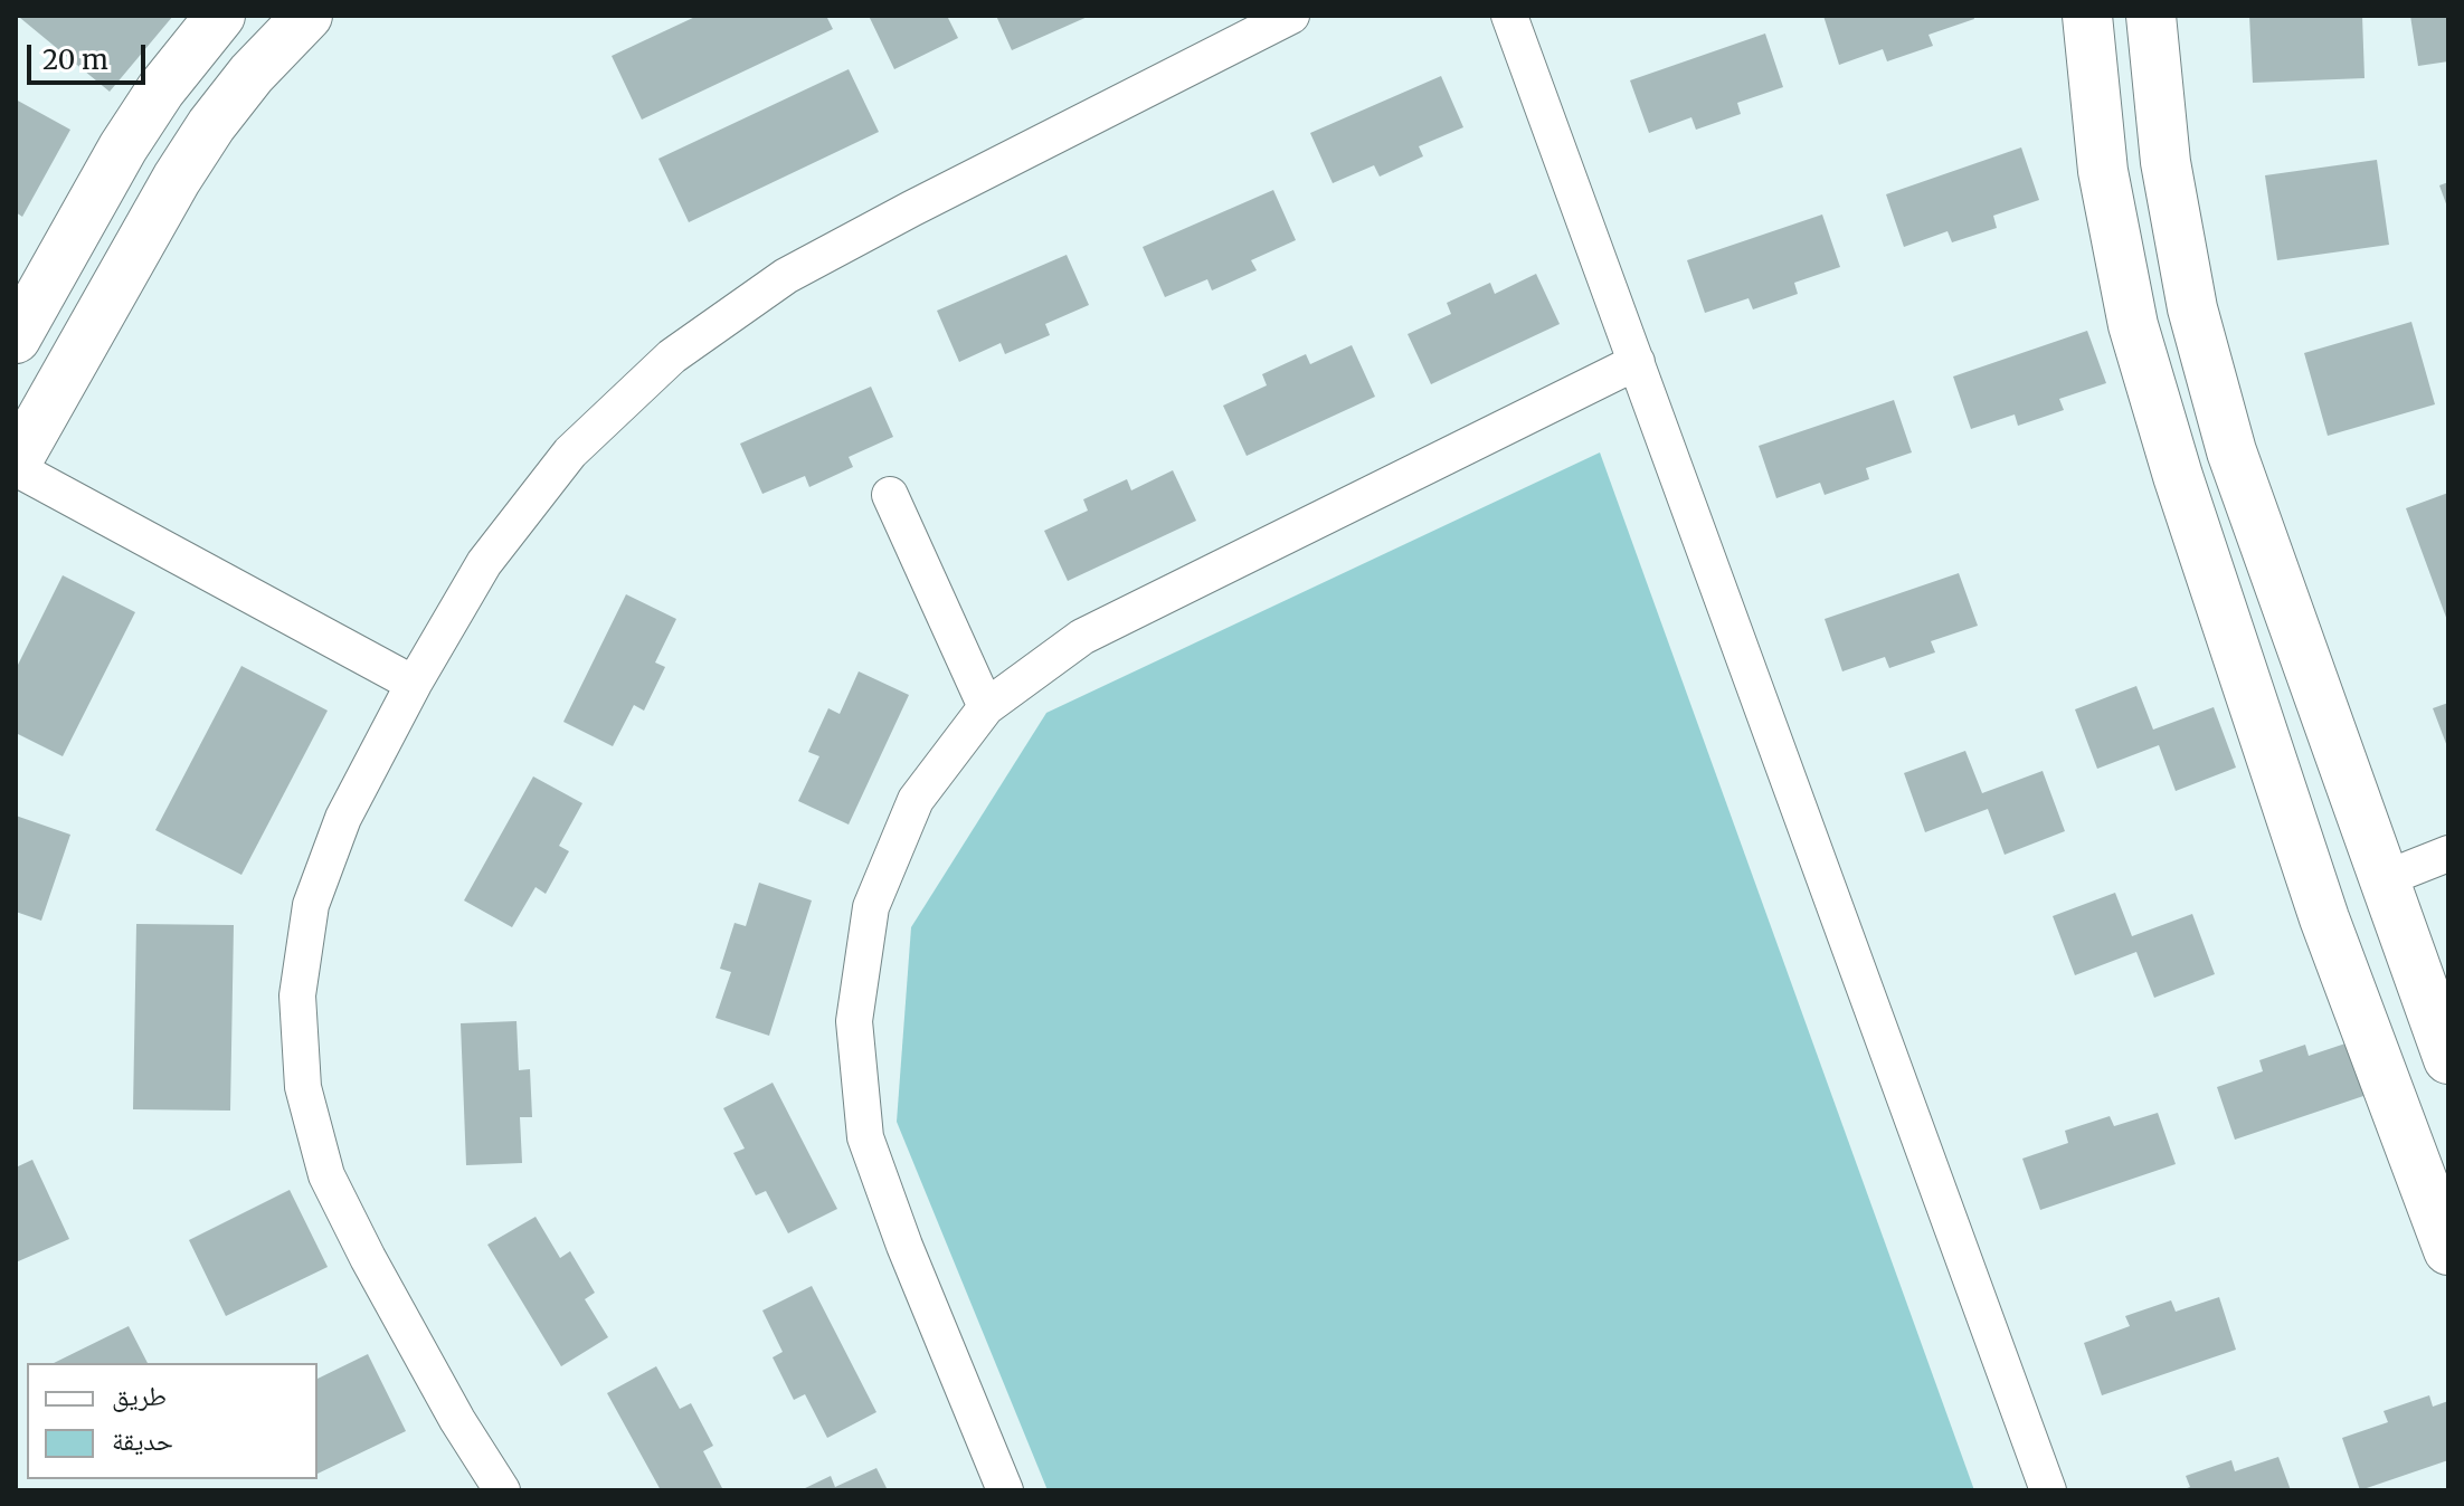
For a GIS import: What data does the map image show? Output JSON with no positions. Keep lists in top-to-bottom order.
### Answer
{
  "legend": ["طريق", "حديقة"],
  "scale_bar": "20 m"
}
